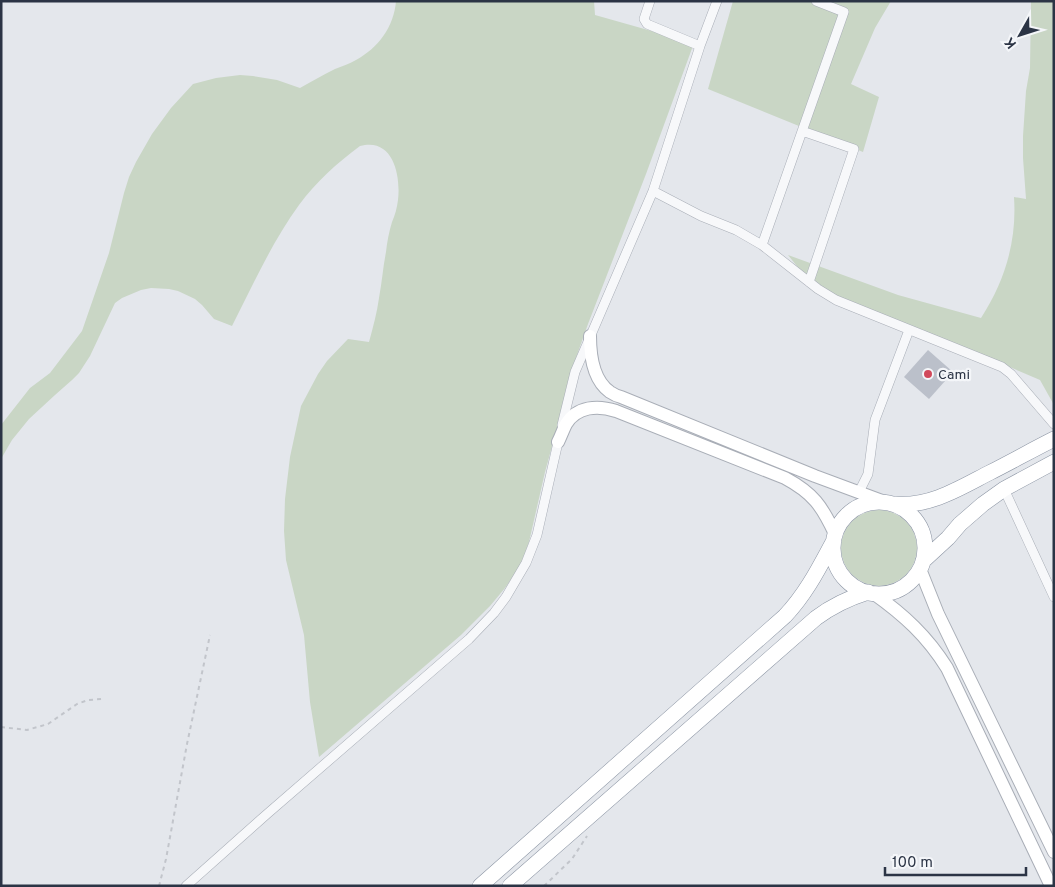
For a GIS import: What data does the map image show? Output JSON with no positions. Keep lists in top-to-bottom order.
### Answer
{
  "places": ["Cami"],
  "scale_bar": "100 m",
  "north": "bottom left"
}
